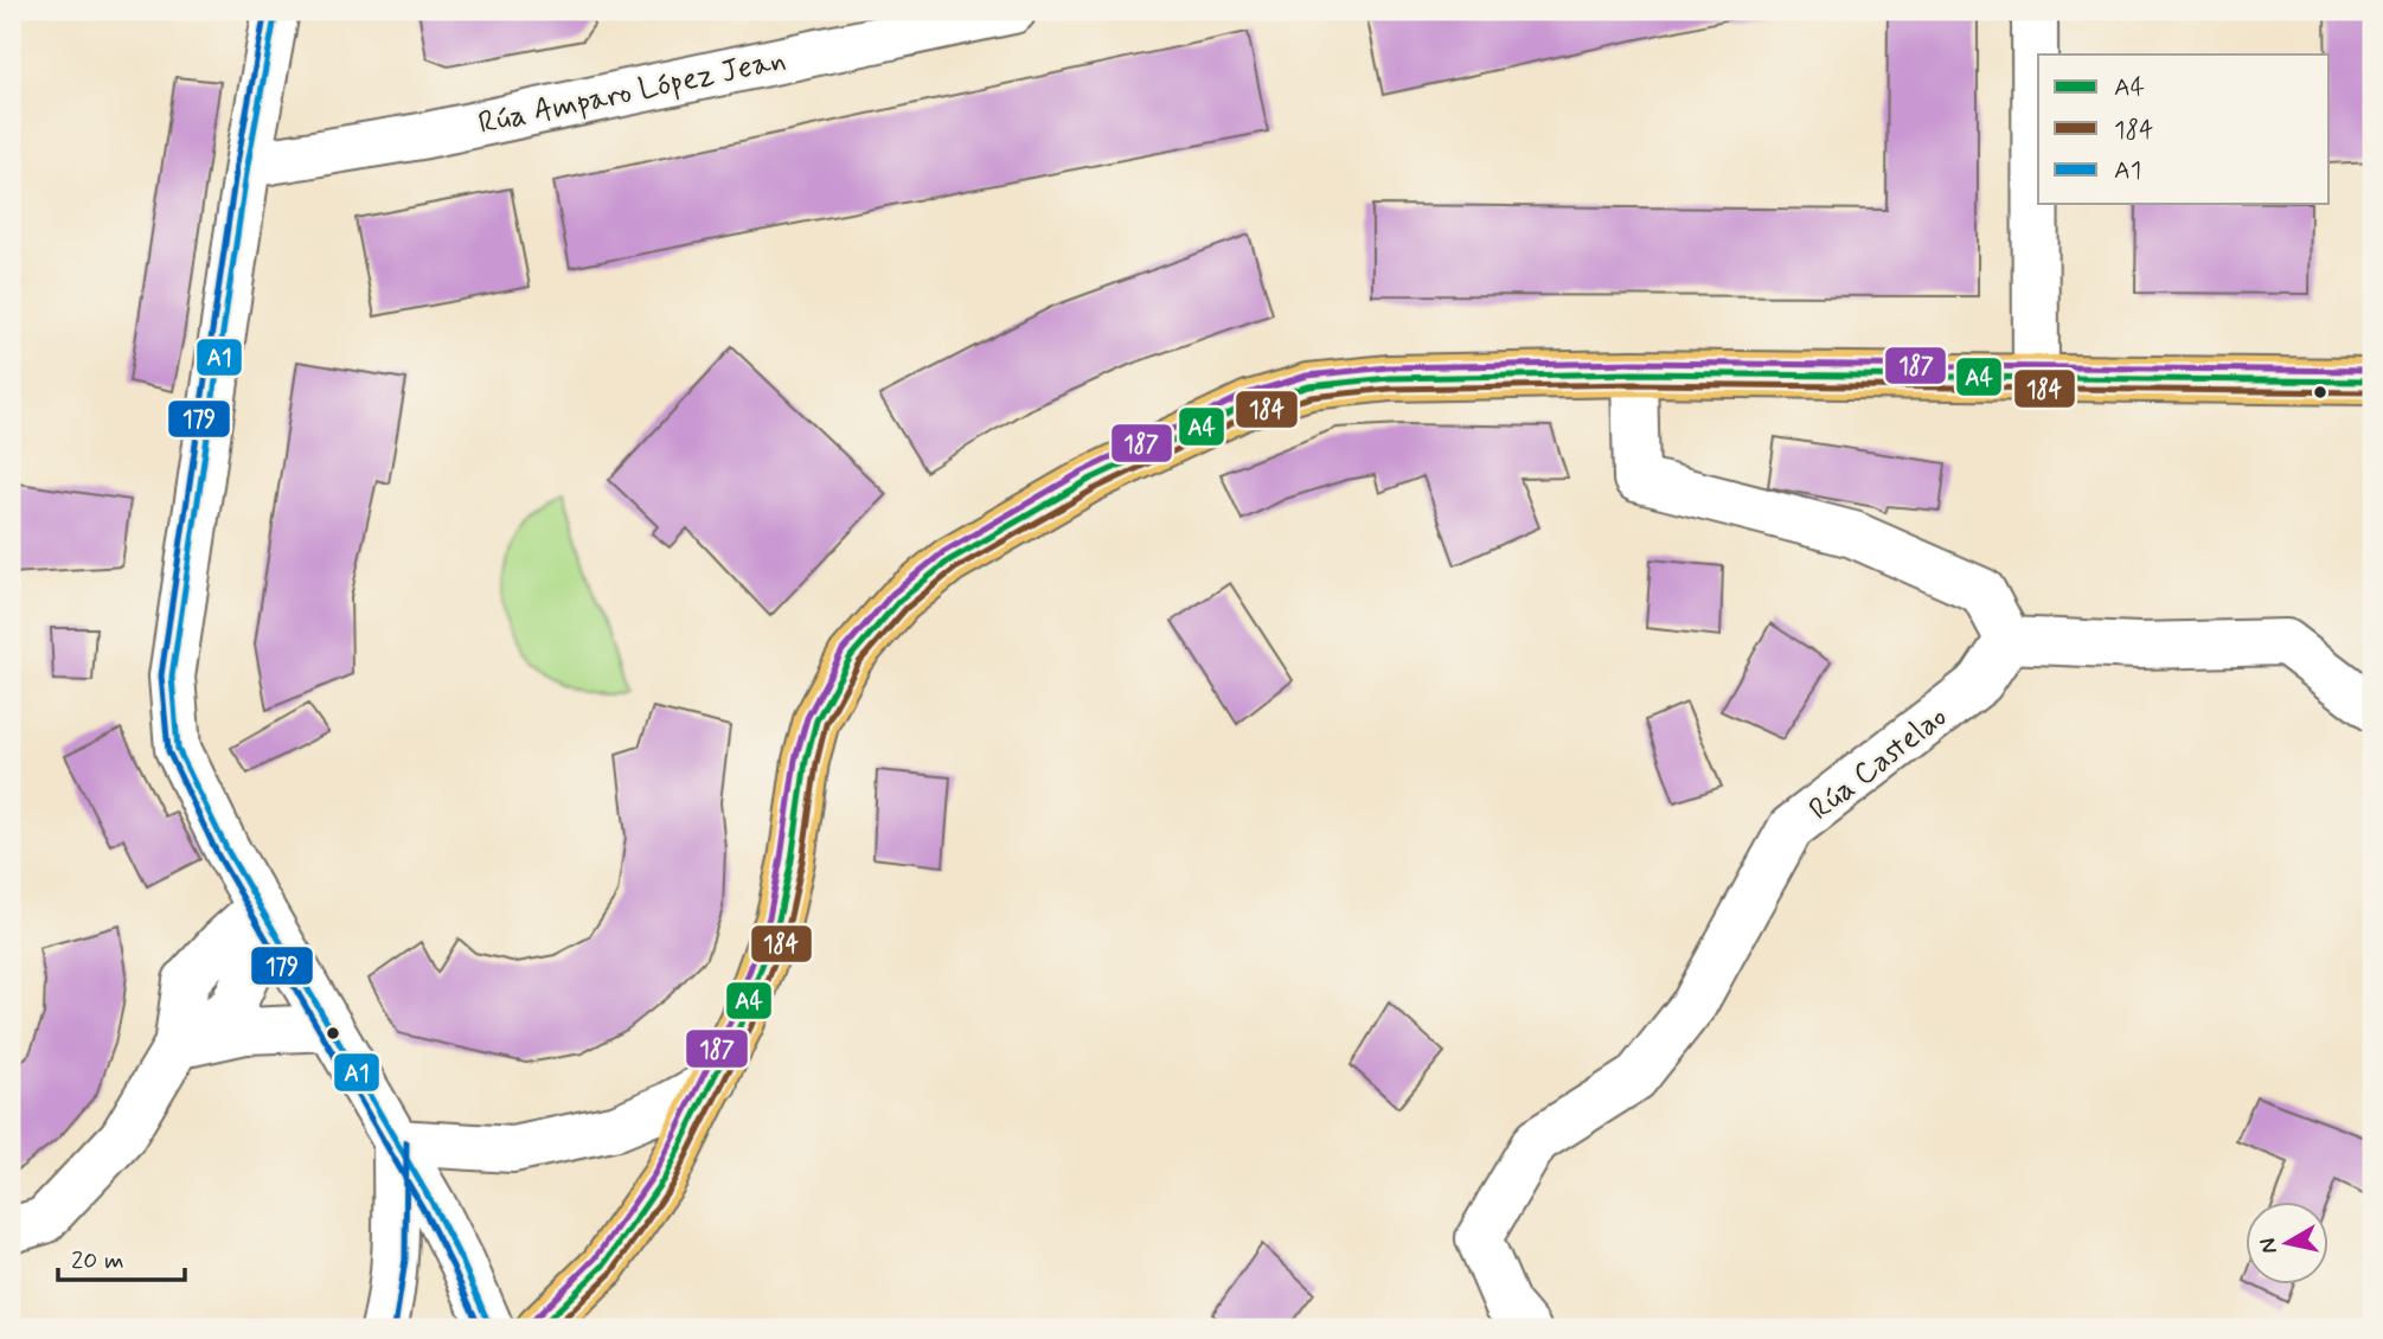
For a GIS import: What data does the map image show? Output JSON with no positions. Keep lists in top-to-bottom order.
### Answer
{
  "streets": {
    "street": ["Rúa Amparo López Jean", "Rúa Castelao"]
  },
  "lines": [
    "transit line A1",
    "transit line 179",
    "transit line 187",
    "transit line A4",
    "transit line 184"
  ],
  "legend": ["A4", "184", "A1"],
  "scale_bar": "20 m",
  "north": "left"
}
